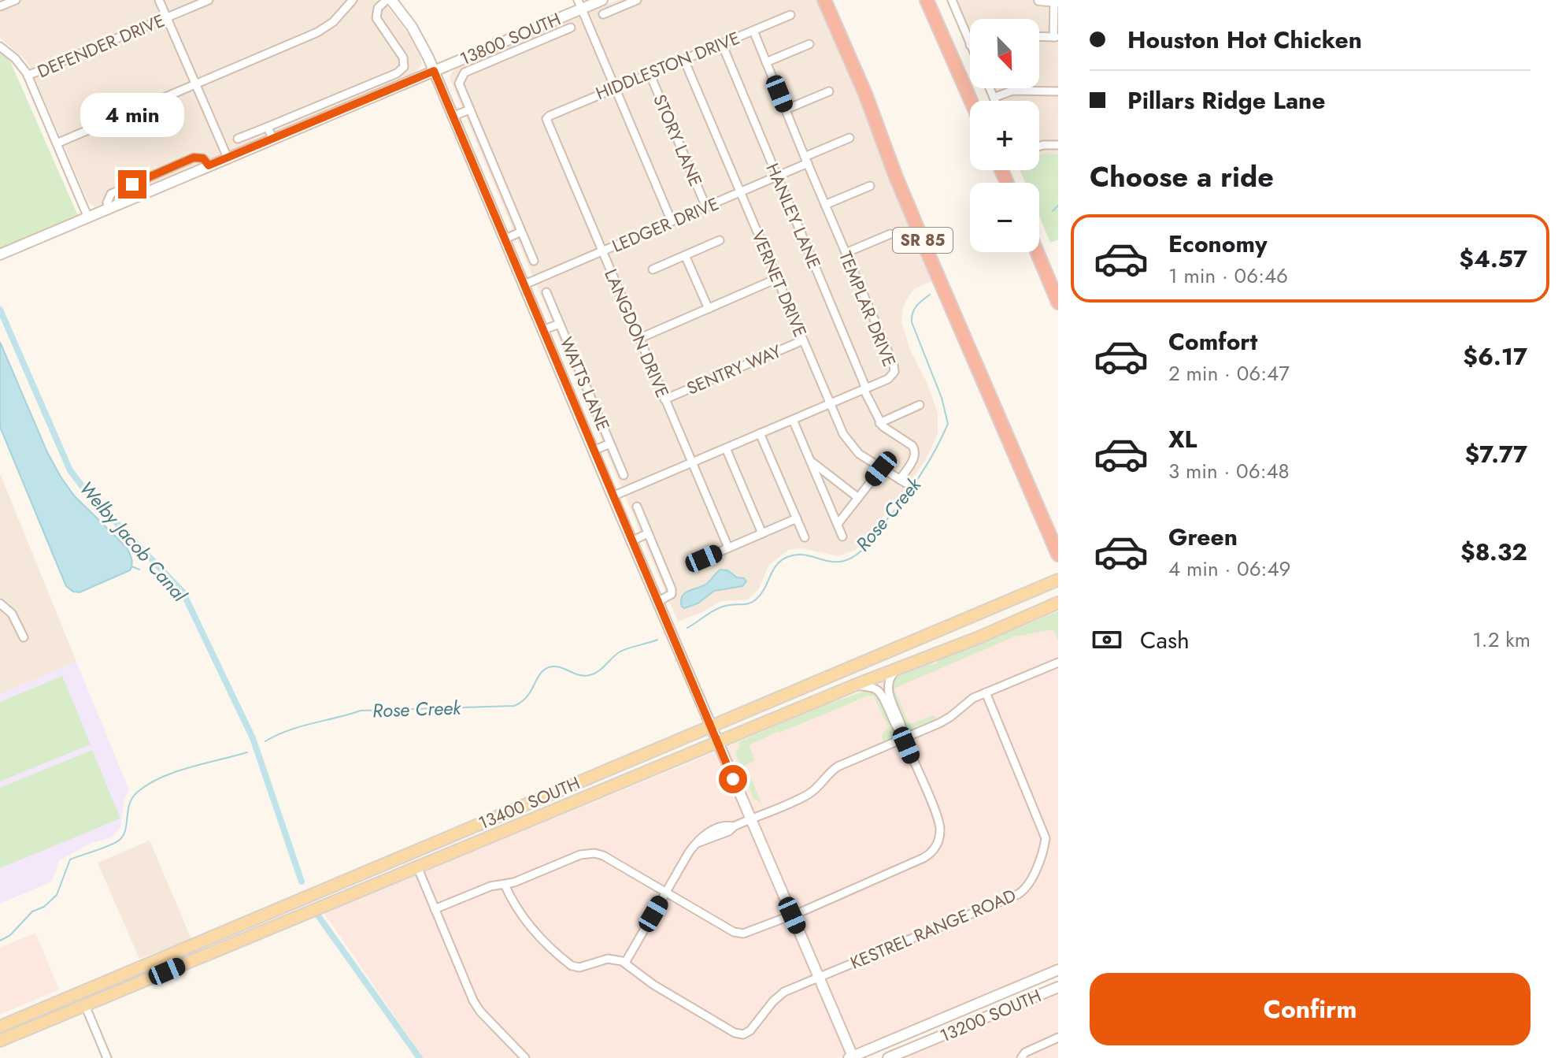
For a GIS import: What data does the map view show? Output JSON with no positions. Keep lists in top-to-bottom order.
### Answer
{
  "streets": {
    "highway": ["SR 85"],
    "main road": ["13800 SOUTH", "13400 SOUTH", "13200 SOUTH"],
    "street": [
      "DEFENDER DRIVE",
      "HIDDLESTON DRIVE",
      "STORY LANE",
      "HANLEY LANE",
      "LEDGER DRIVE",
      "VERNET DRIVE",
      "TEMPLAR DRIVE",
      "LANGDON DRIVE",
      "SENTRY WAY",
      "WATTS LANE",
      "KESTREL RANGE ROAD"
    ]
  },
  "crossings": [
    ["HIDDLESTON DRIVE", "STORY LANE"],
    ["HIDDLESTON DRIVE", "HANLEY LANE"],
    ["HIDDLESTON DRIVE", "VERNET DRIVE"],
    ["HIDDLESTON DRIVE", "TEMPLAR DRIVE"],
    ["HIDDLESTON DRIVE", "LANGDON DRIVE"],
    ["STORY LANE", "LEDGER DRIVE"],
    ["HANLEY LANE", "LEDGER DRIVE"],
    ["HANLEY LANE", "VERNET DRIVE"],
    ["HANLEY LANE", "TEMPLAR DRIVE"],
    ["LEDGER DRIVE", "VERNET DRIVE"],
    ["LEDGER DRIVE", "TEMPLAR DRIVE"],
    ["LEDGER DRIVE", "LANGDON DRIVE"],
    ["VERNET DRIVE", "TEMPLAR DRIVE"],
    ["VERNET DRIVE", "SENTRY WAY"],
    ["TEMPLAR DRIVE", "LANGDON DRIVE"],
    ["LANGDON DRIVE", "SENTRY WAY"]
  ],
  "water": ["Rose Creek", "Welby Jacob Canal"],
  "north": "bottom right",
  "page": {
    "banner": ["Houston Hot Chicken", "Pillars Ridge Lane"],
    "map_buttons": ["+", "−"],
    "bubble": "4 min",
    "heading": "Choose a ride",
    "list": [
      {
        "name": "Economy",
        "note": "1 min · 06:46",
        "value": "$4.57"
      },
      {
        "name": "Comfort",
        "note": "2 min · 06:47",
        "value": "$6.17"
      },
      {
        "name": "XL",
        "note": "3 min · 06:48",
        "value": "$7.77"
      },
      {
        "name": "Green",
        "note": "4 min · 06:49",
        "value": "$8.32"
      }
    ],
    "pay": ["Cash", "1.2 km"],
    "buttons": "Confirm"
  }
}
